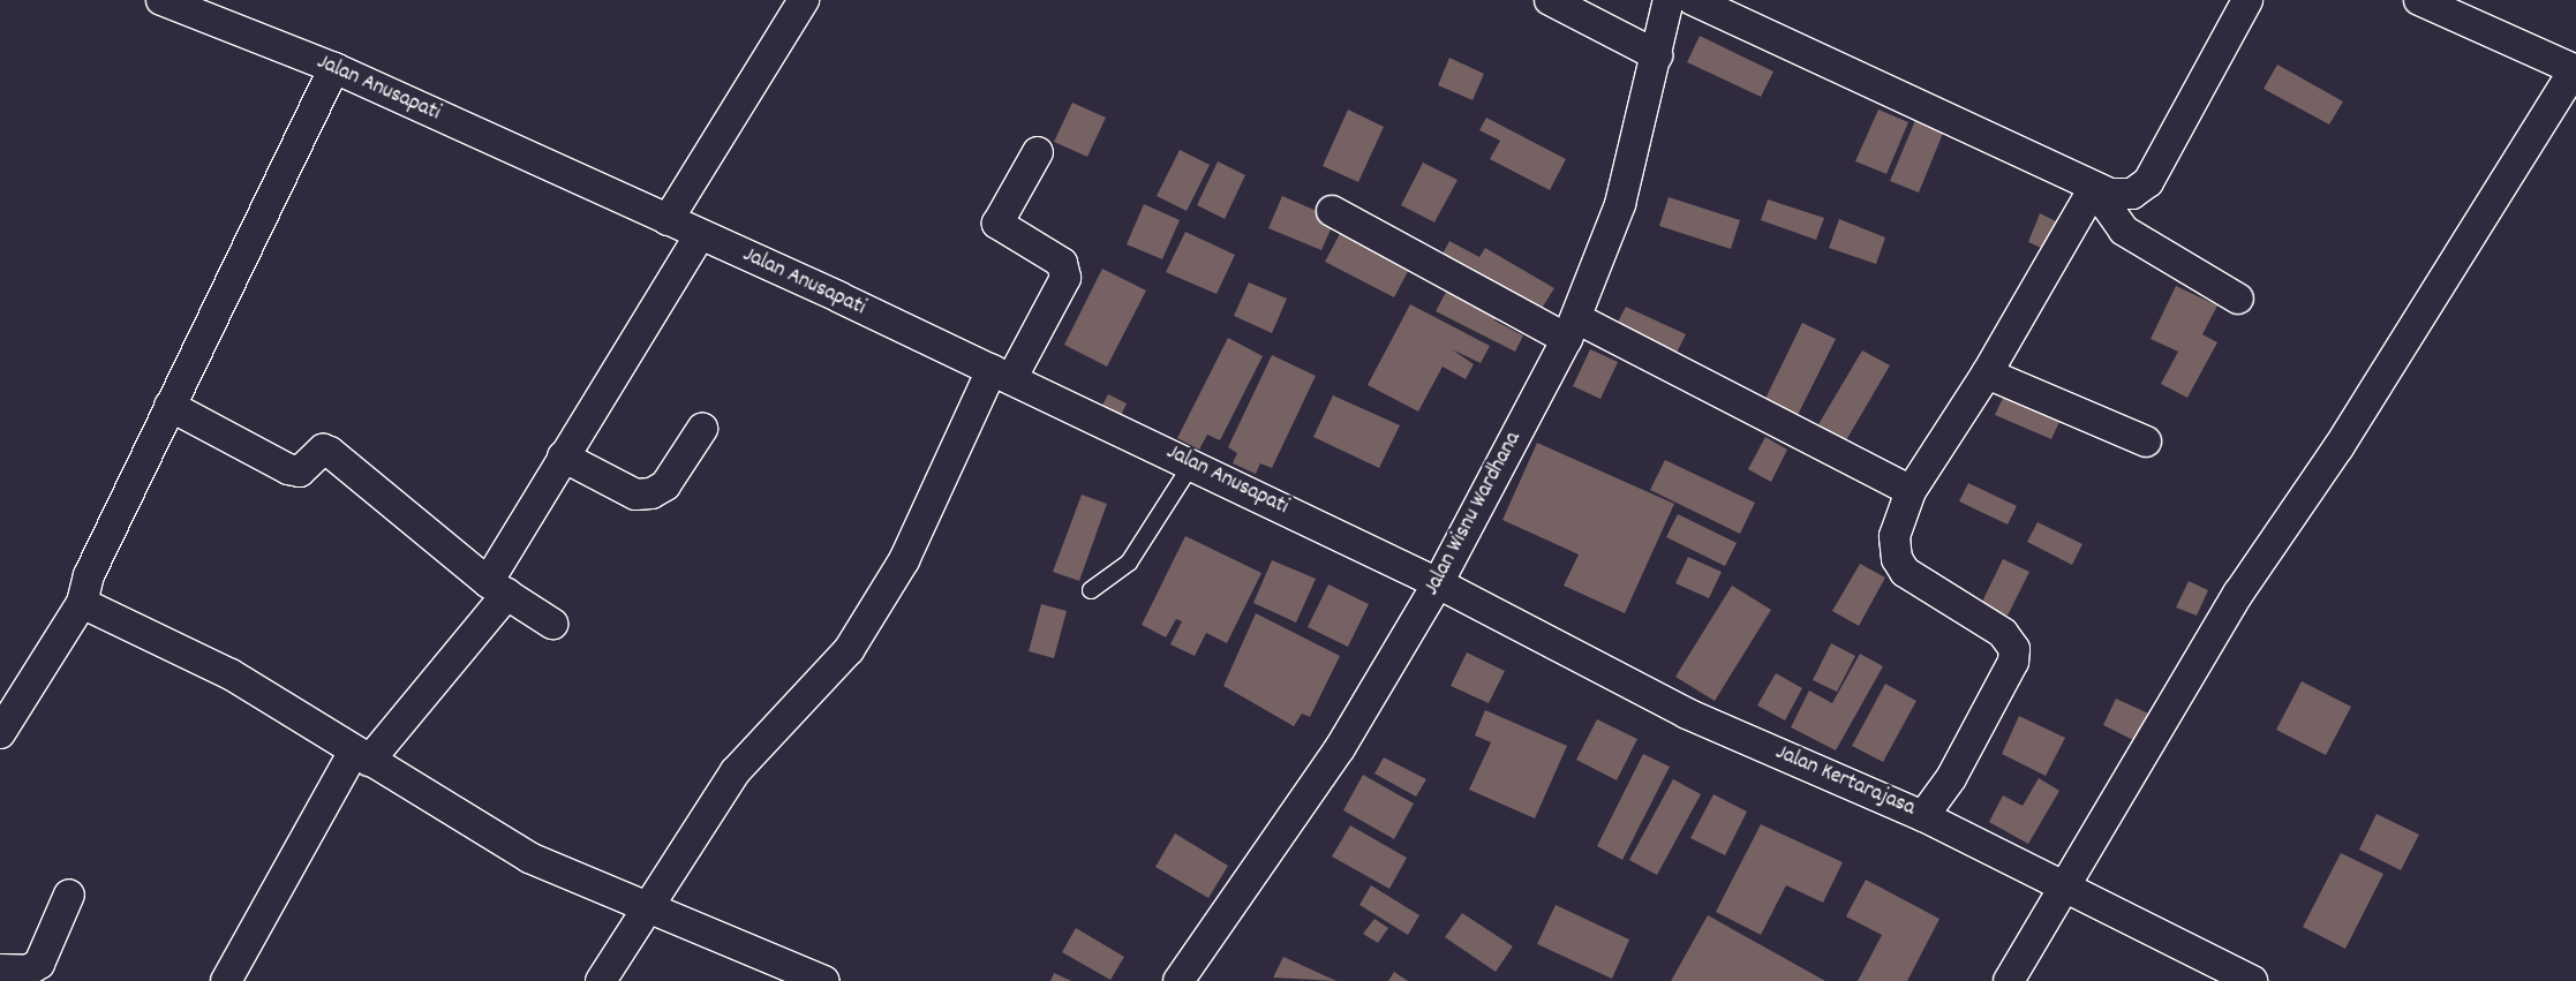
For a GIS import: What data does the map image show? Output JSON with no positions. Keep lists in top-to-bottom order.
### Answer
{
  "streets": {
    "street": ["Jalan Anusapati", "Jalan Wisnu Wardhana", "Jalan Kertarajasa"]
  },
  "crossings": [
    ["Jalan Anusapati", "Jalan Wisnu Wardhana"],
    ["Jalan Anusapati", "Jalan Kertarajasa"],
    ["Jalan Wisnu Wardhana", "Jalan Kertarajasa"]
  ]
}
